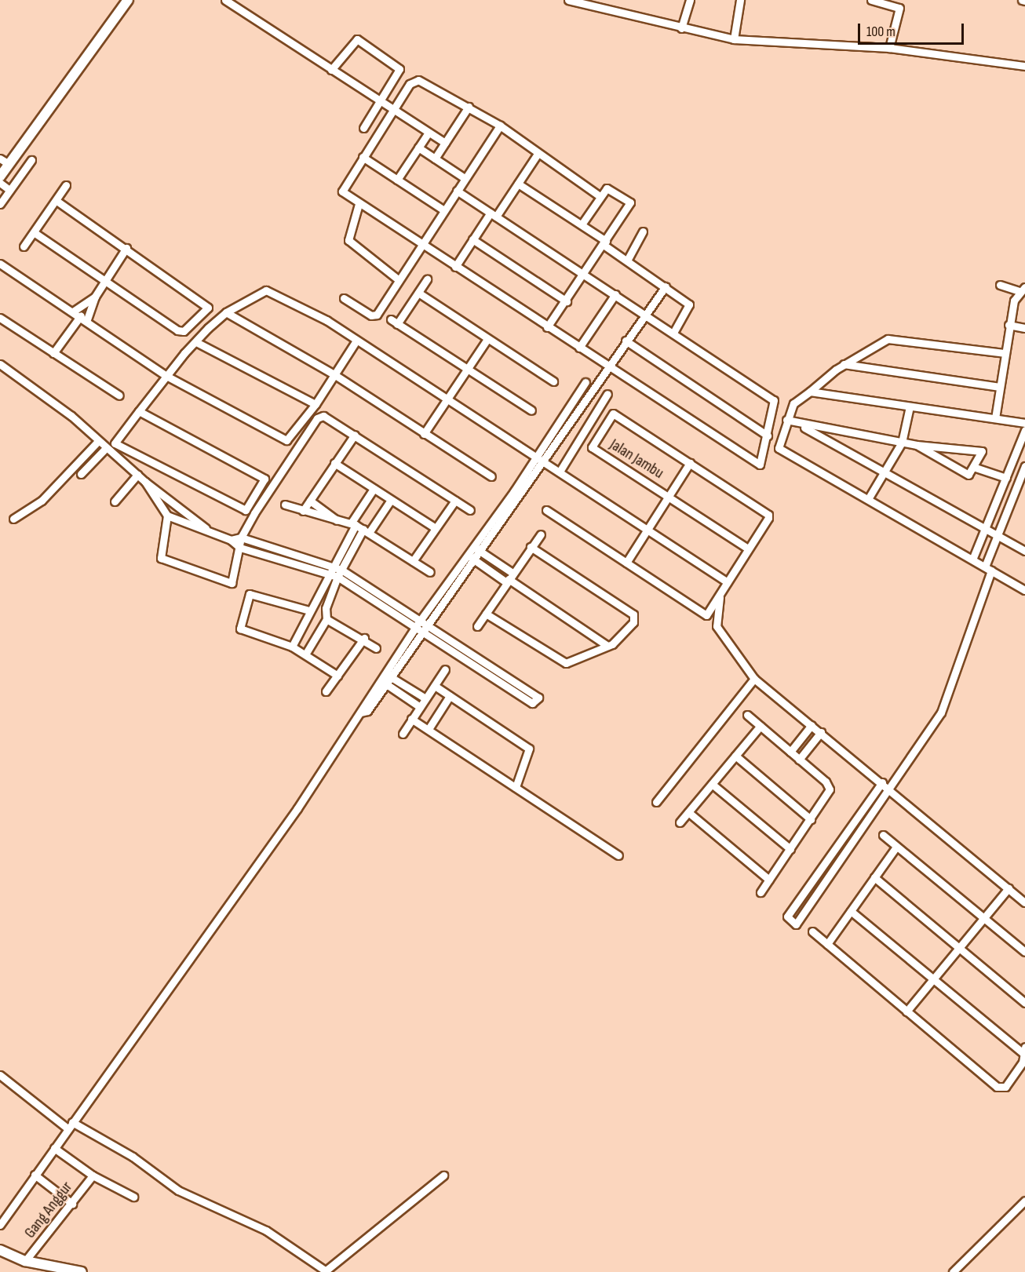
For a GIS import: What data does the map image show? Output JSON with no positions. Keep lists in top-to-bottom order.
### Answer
{
  "streets": {
    "street": ["Jalan Jambu", "Gang Anggur"]
  },
  "scale_bar": "100 m"
}
